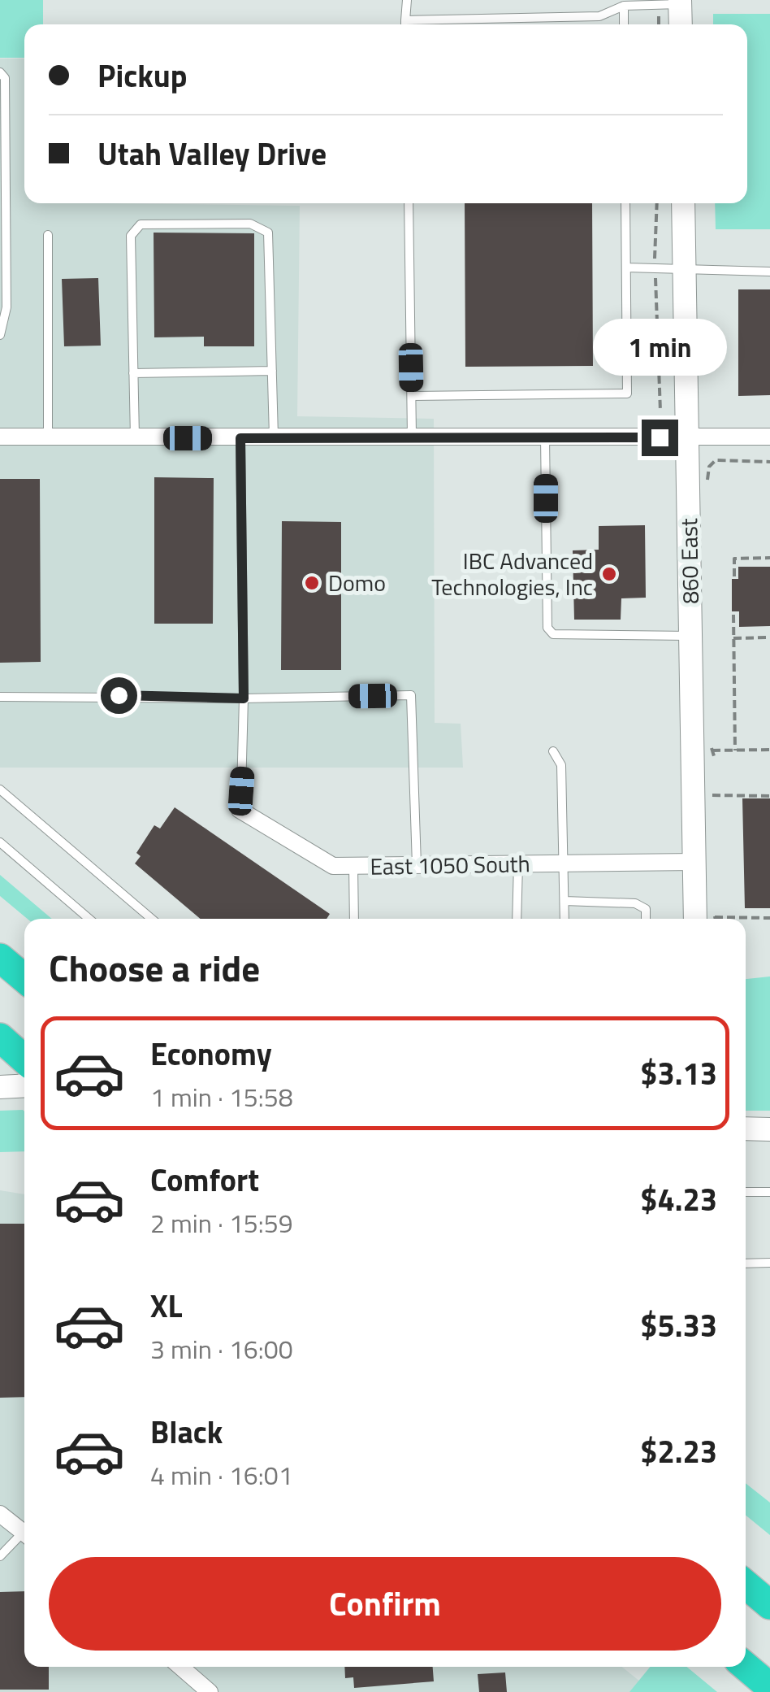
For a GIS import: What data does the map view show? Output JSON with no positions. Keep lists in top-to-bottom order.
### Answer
{
  "streets": {
    "street": ["860 East", "East 1050 South"]
  },
  "crossings": [
    ["860 East", "East 1050 South"]
  ],
  "places": ["IBC Advanced Technologies, Inc", "Domo"],
  "page": {
    "banner": ["Pickup", "Utah Valley Drive"],
    "bubble": "1 min",
    "heading": "Choose a ride",
    "list": [
      {
        "name": "Economy",
        "note": "1 min · 15:58",
        "value": "$3.13"
      },
      {
        "name": "Comfort",
        "note": "2 min · 15:59",
        "value": "$4.23"
      },
      {
        "name": "XL",
        "note": "3 min · 16:00",
        "value": "$5.33"
      },
      {
        "name": "Black",
        "note": "4 min · 16:01",
        "value": "$2.23"
      }
    ],
    "buttons": "Confirm"
  }
}
